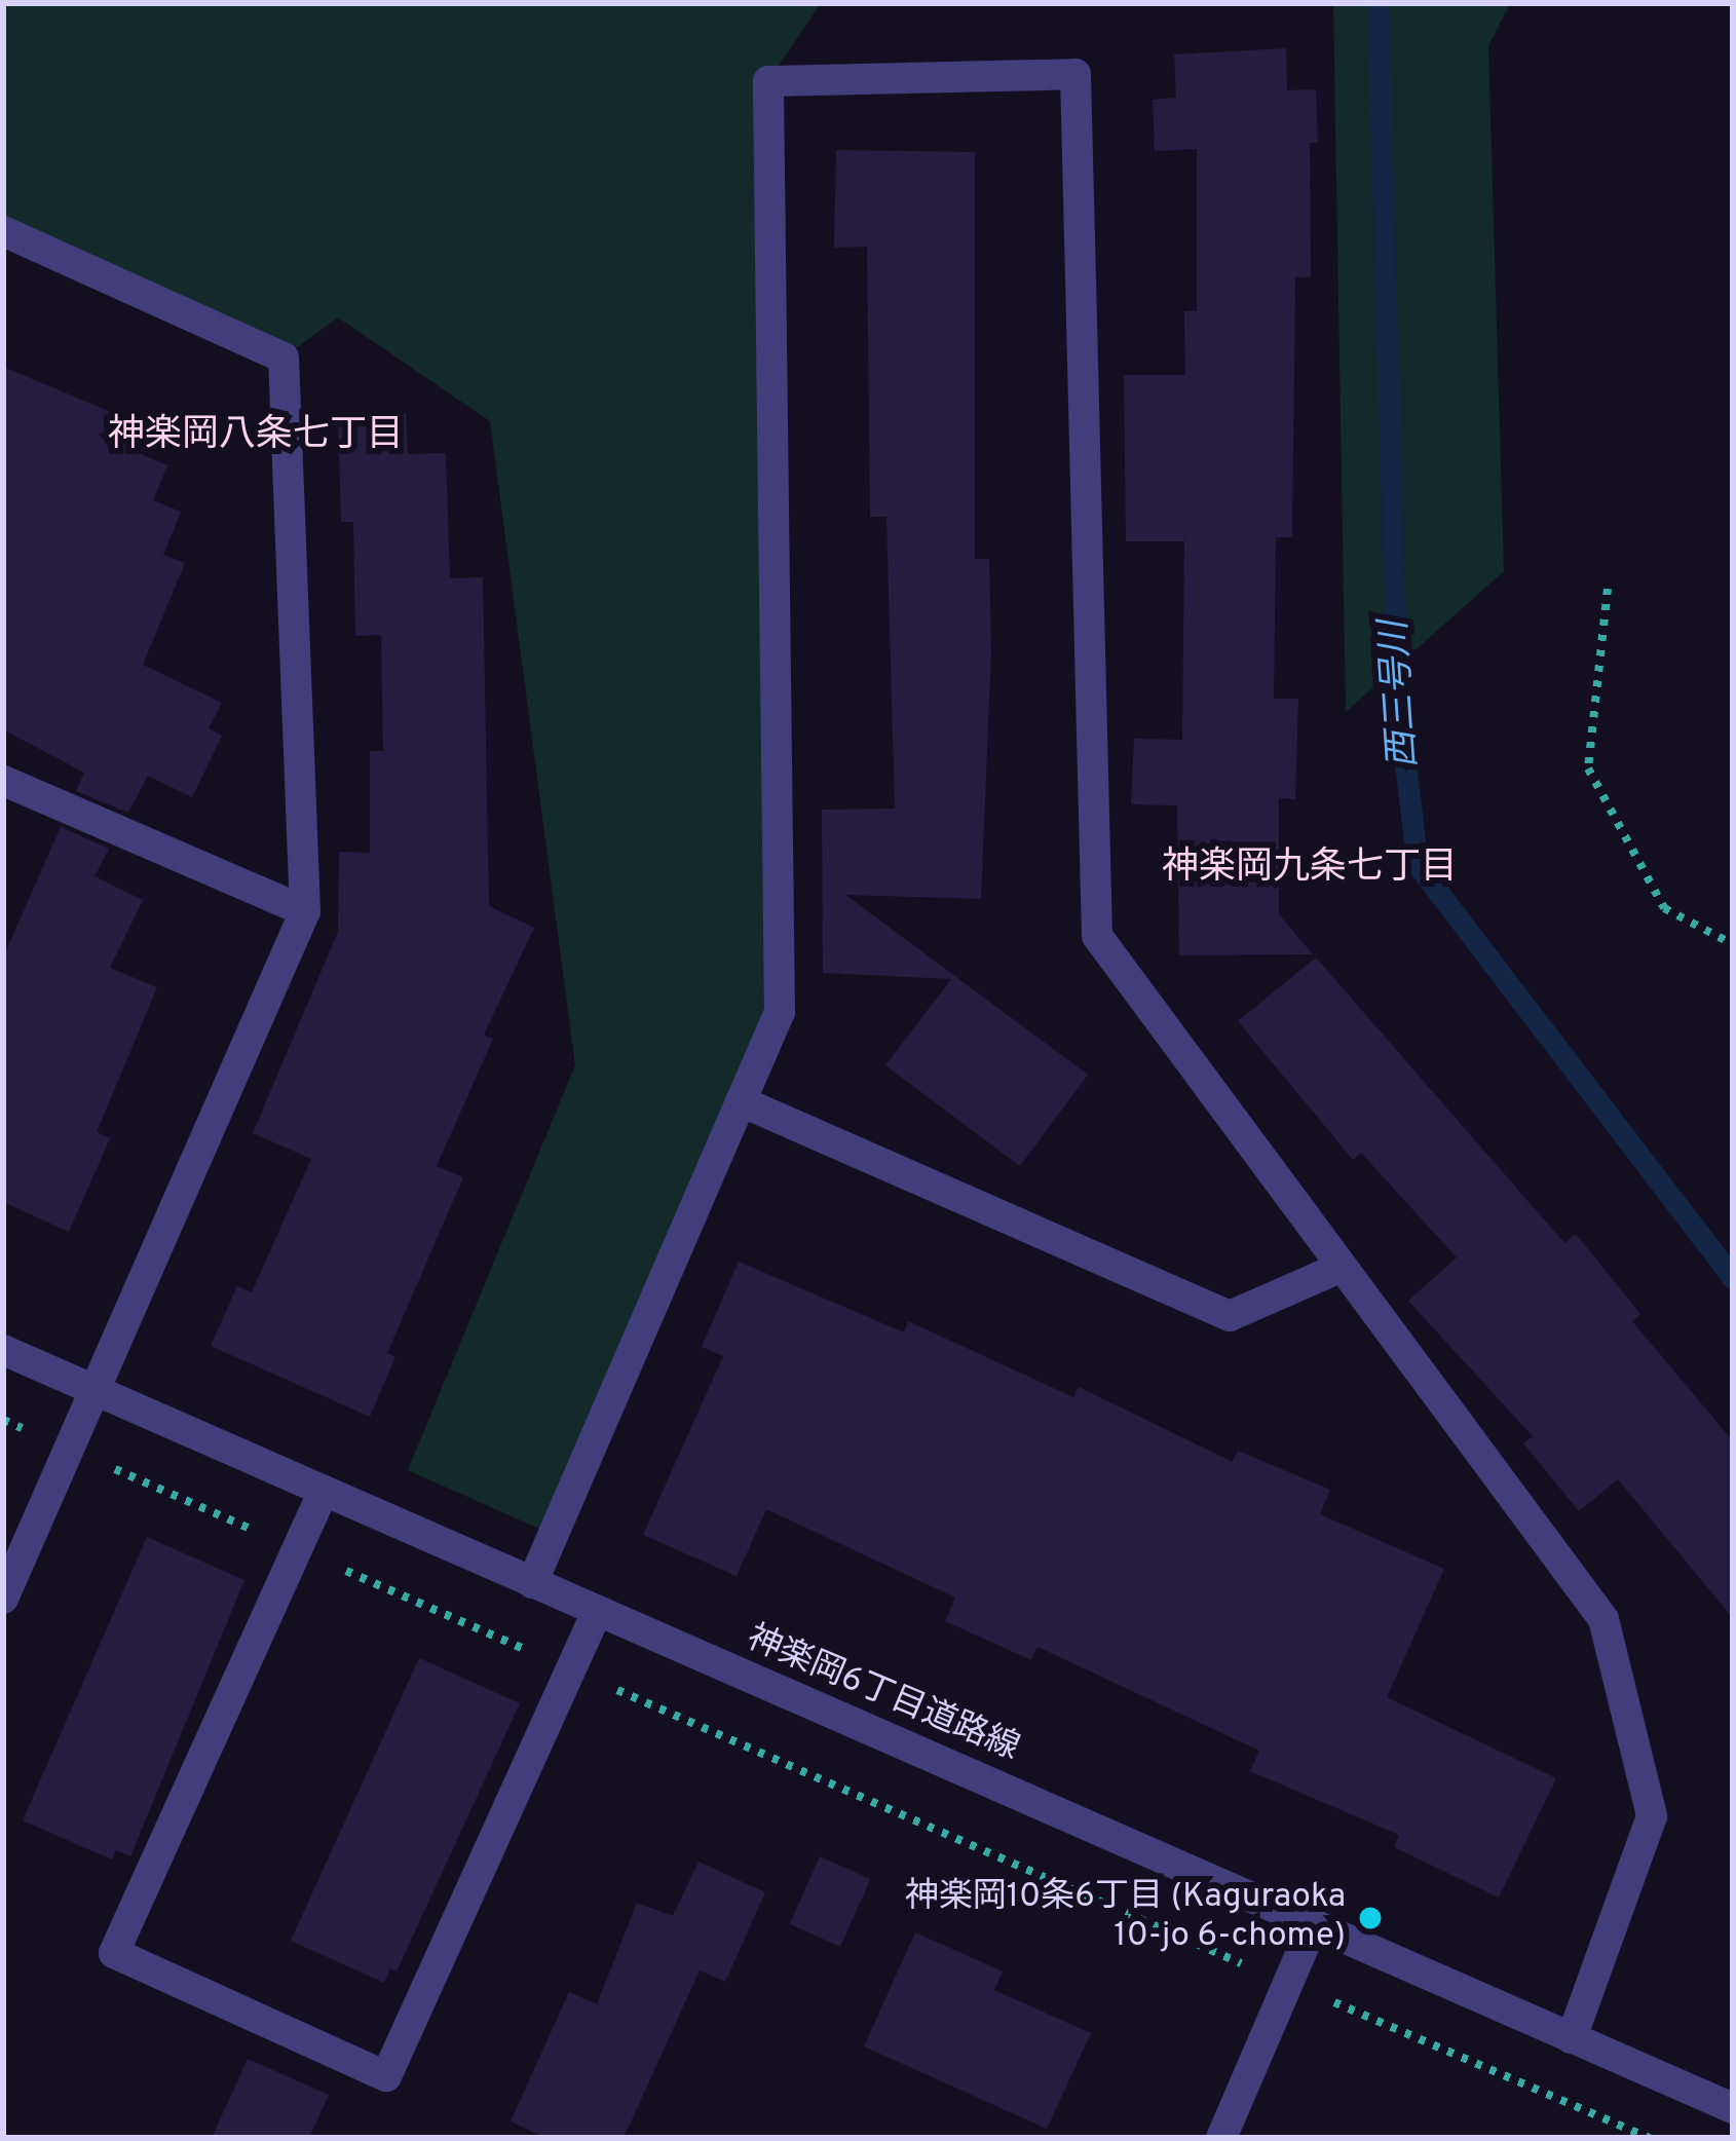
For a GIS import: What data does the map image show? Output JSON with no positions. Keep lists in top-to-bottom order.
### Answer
{
  "streets": {
    "street": ["神楽岡6丁目道路線"]
  },
  "districts": ["神楽岡八条七丁目", "神楽岡九条七丁目"],
  "water": ["西三号川"],
  "places": ["神楽岡10条6丁目 (Kaguraoka 10-jo 6-chome)"]
}
